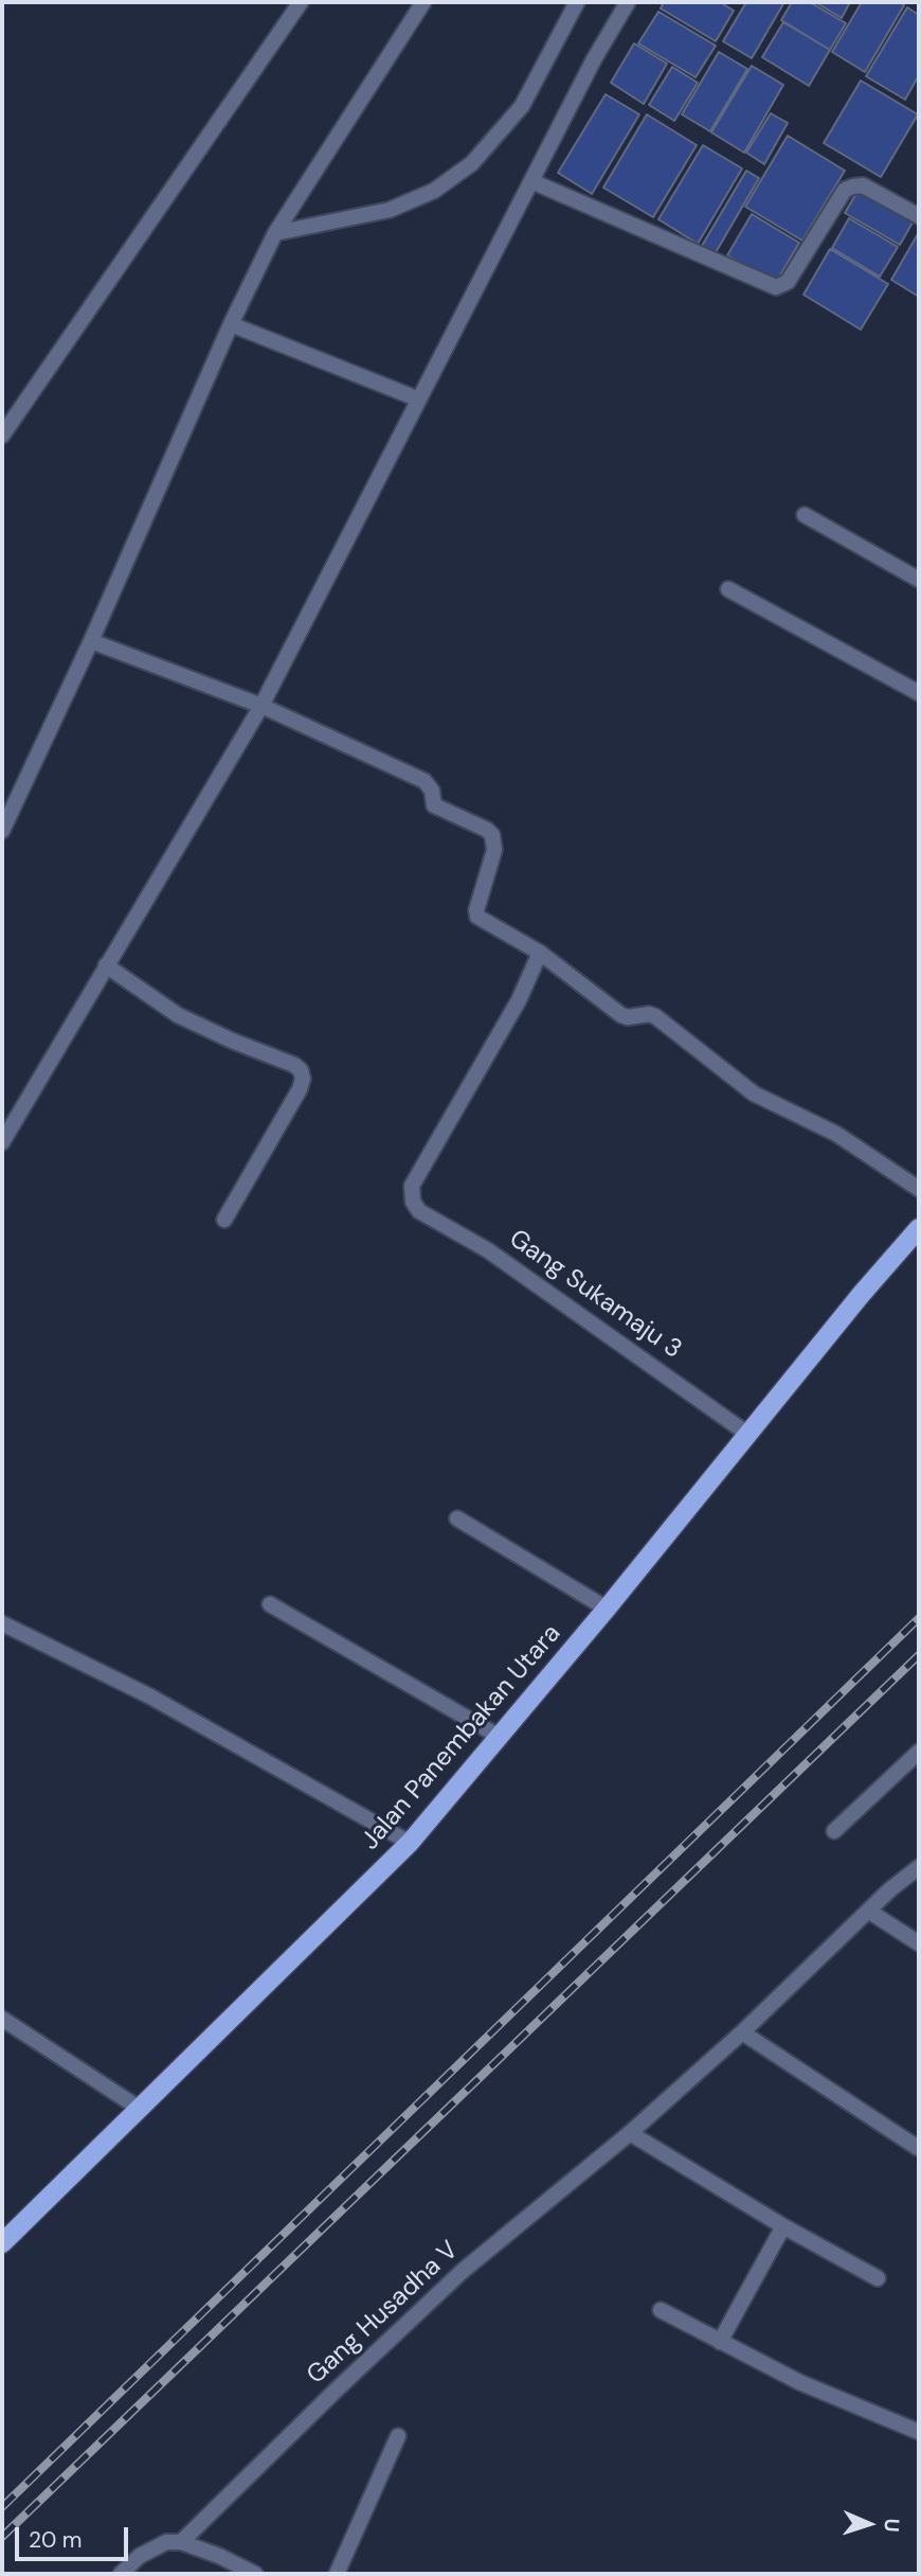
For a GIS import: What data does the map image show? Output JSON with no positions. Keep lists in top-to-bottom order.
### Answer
{
  "streets": {
    "main road": ["Jalan Panembakan Utara"],
    "street": ["Gang Sukamaju 3", "Gang Husadha V"]
  },
  "crossings": [
    ["Gang Sukamaju 3", "Jalan Panembakan Utara"]
  ],
  "scale_bar": "20 m",
  "north": "right"
}
